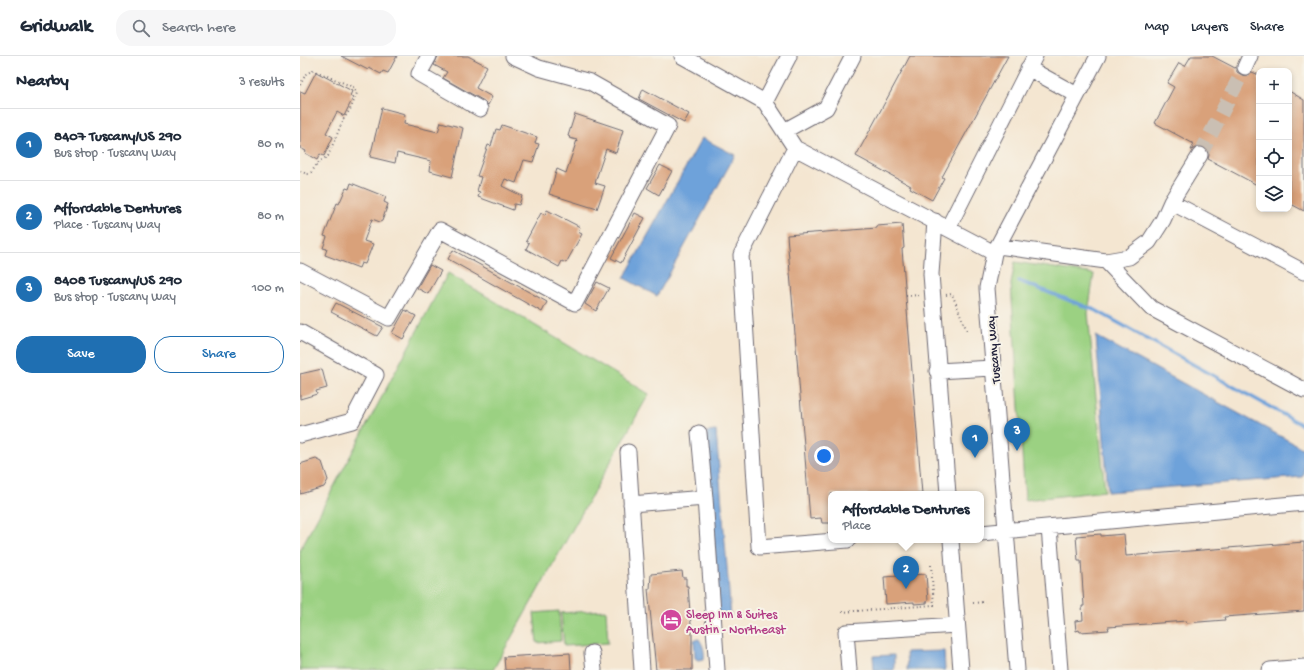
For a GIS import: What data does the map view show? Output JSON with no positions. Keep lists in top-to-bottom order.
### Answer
{
  "streets": {
    "street": ["Tuscany Way"]
  },
  "places": {
    "hotel": ["Sleep Inn & Suites Austin - Northeast"]
  },
  "page": {
    "header": "Gridwalk",
    "search": "Search here",
    "nav": ["Map", "Layers", "Share"],
    "heading": ["Nearby", "3 results"],
    "map_buttons": ["+", "−"],
    "list": [
      {
        "mark": "1",
        "name": "8407 Tuscany/US 290",
        "note": "Bus stop · Tuscany Way",
        "value": "80 m"
      },
      {
        "mark": "2",
        "name": "Affordable Dentures",
        "note": "Place · Tuscany Way",
        "value": "80 m"
      },
      {
        "mark": "3",
        "name": "8408 Tuscany/US 290",
        "note": "Bus stop · Tuscany Way",
        "value": "100 m"
      }
    ],
    "buttons": ["Save", "Share"],
    "pins": ["3", "1", "2"],
    "popup": ["Affordable Dentures", "Place"]
  }
}
